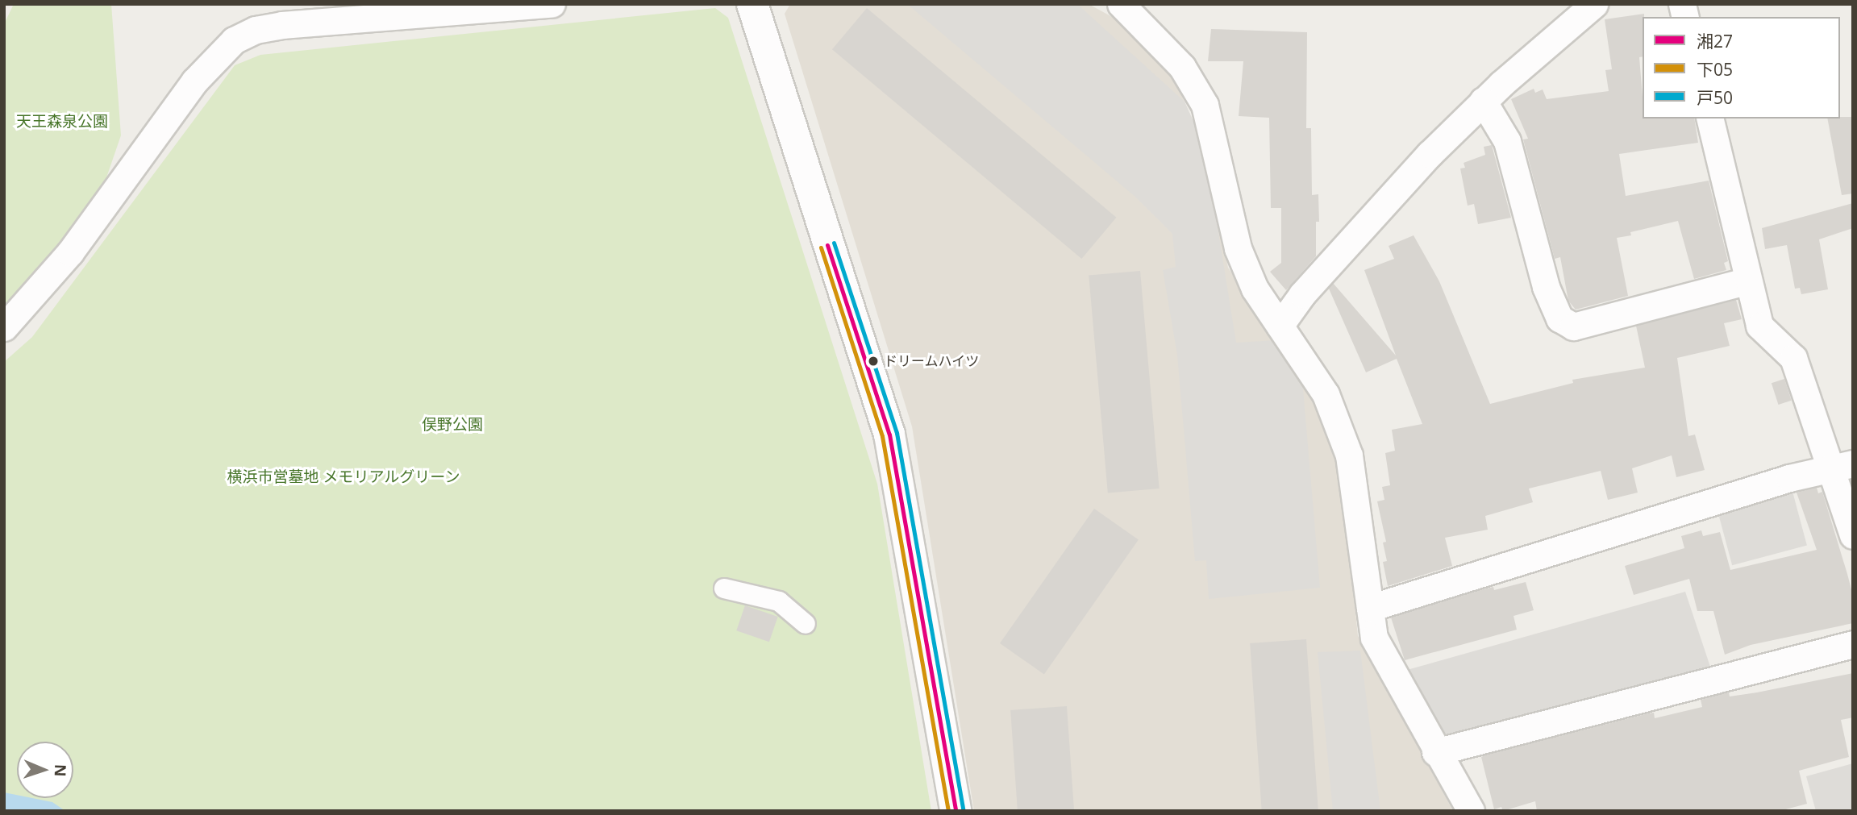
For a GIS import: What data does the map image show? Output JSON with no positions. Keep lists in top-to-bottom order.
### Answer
{
  "parks": ["天王森泉公園", "俣野公園", "横浜市営墓地 メモリアルグリーン"],
  "places": ["ドリームハイツ"],
  "lines": ["transit line 戸50", "transit line 湘27", "transit line 下05"],
  "legend": ["湘27", "下05", "戸50"],
  "north": "right"
}
